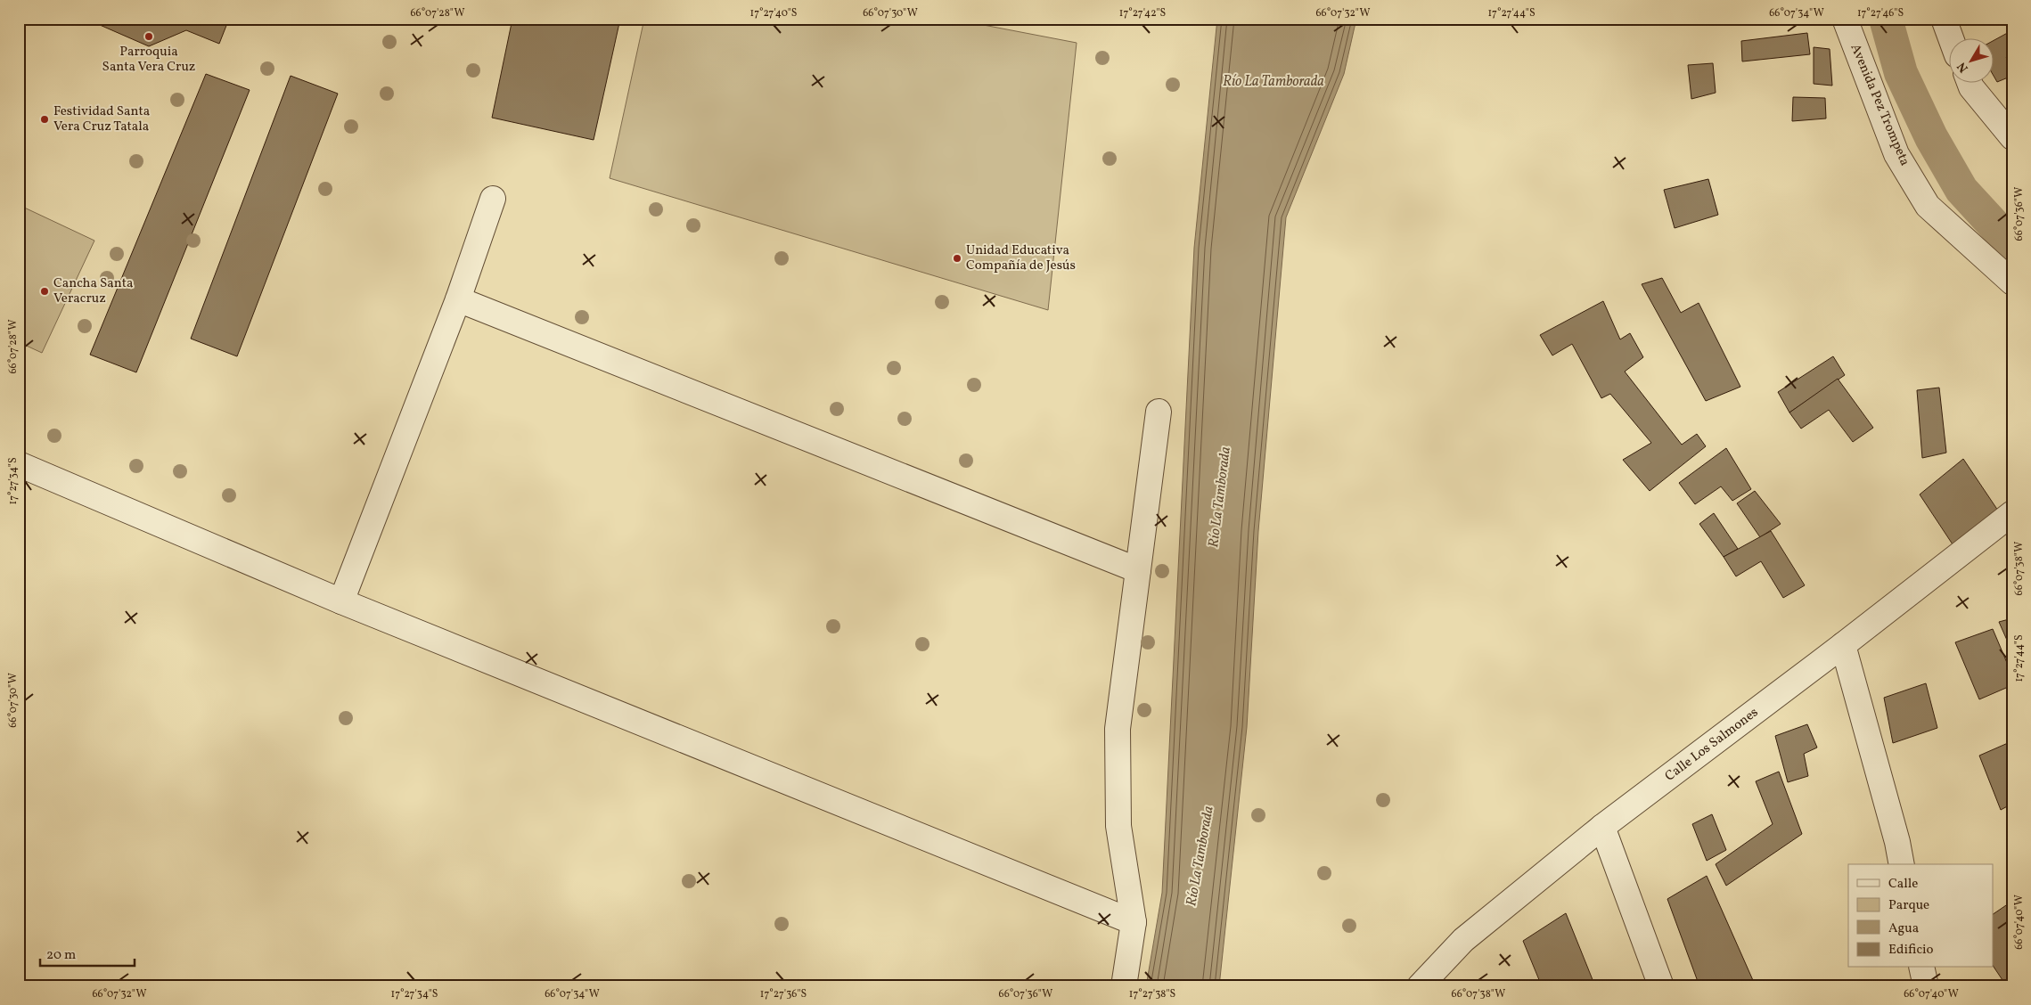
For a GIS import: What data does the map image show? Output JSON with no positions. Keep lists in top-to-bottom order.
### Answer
{
  "streets": {
    "street": ["Avenida Pez Trompeta", "Calle Los Salmones"]
  },
  "water": ["Río La Tamborada"],
  "places": [
    "Parroquia Santa Vera Cruz",
    "Festividad Santa Vera Cruz Tatala",
    "Unidad Educativa Compañía de Jesús",
    "Cancha Santa Veracruz"
  ],
  "legend": [
    "Calle",
    "Parque",
    "Agua",
    "Edificio"
  ],
  "scale_bar": "20 m",
  "north": "bottom left",
  "coordinates": [
    "66°07'28\"W",
    "17°27'40\"S",
    "66°07'30\"W",
    "17°27'42\"S",
    "66°07'32\"W",
    "17°27'44\"S",
    "66°07'34\"W",
    "17°27'46\"S",
    "66°07'36\"W",
    "17°27'34\"S",
    "66°07'38\"W",
    "66°07'40\"W",
    "17°27'36\"S",
    "17°27'38\"S"
  ]
}
